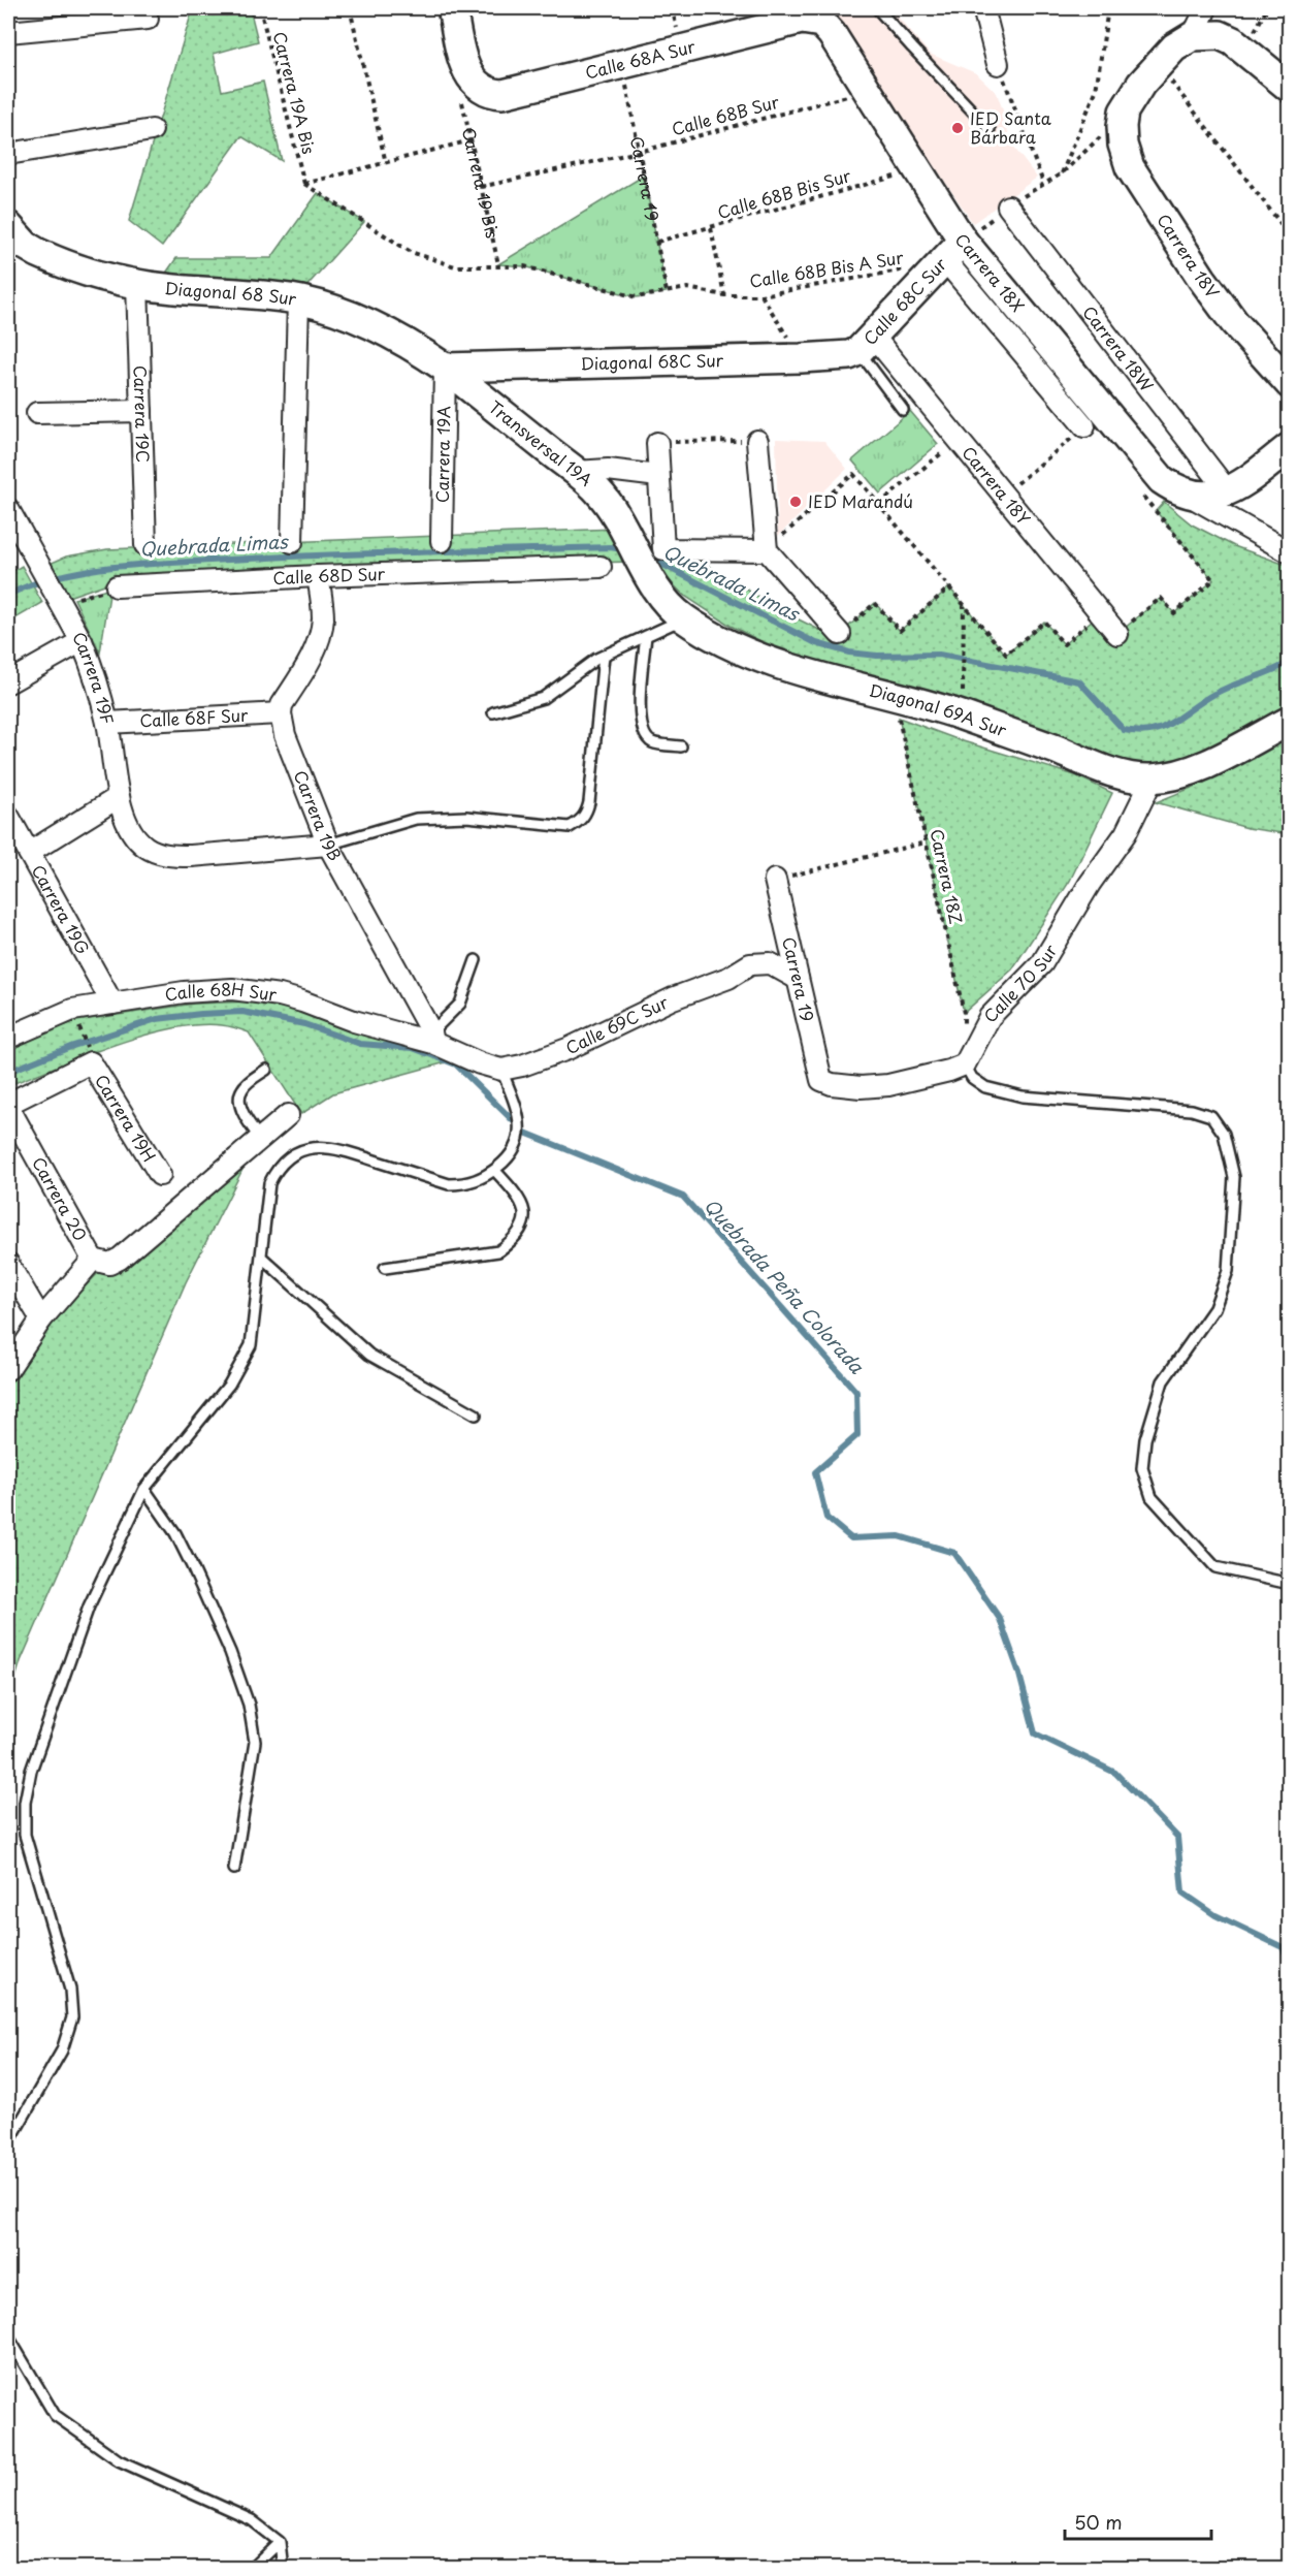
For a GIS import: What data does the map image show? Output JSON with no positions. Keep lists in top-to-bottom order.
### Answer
{
  "streets": {
    "street": [
      "Calle 68A Sur",
      "Carrera 19",
      "Carrera 18V",
      "Carrera 18X",
      "Diagonal 68 Sur",
      "Calle 68C Sur",
      "Carrera 18W",
      "Diagonal 68C Sur",
      "Carrera 19C",
      "Transversal 19A",
      "Carrera 19A",
      "Carrera 18Y",
      "Calle 68D Sur",
      "Carrera 19F",
      "Diagonal 69A Sur",
      "Calle 68F Sur",
      "Carrera 19B",
      "Carrera 19G",
      "Calle 70 Sur",
      "Calle 68H Sur",
      "Calle 69C Sur",
      "Carrera 19H",
      "Carrera 20"
    ],
    "path": [
      "Carrera 19A Bis",
      "Calle 68B Sur",
      "Carrera 19 Bis",
      "Calle 68B Bis Sur",
      "Calle 68B Bis A Sur",
      "Carrera 18Z"
    ]
  },
  "crossings": [
    ["Calle 68A Sur", "Carrera 19"],
    ["Calle 68A Sur", "Carrera 18X"],
    ["Carrera 19A Bis", "Calle 68B Bis A Sur"],
    ["Calle 68B Sur", "Carrera 19"],
    ["Calle 68B Sur", "Carrera 19 Bis"],
    ["Calle 68B Sur", "Carrera 18X"],
    ["Carrera 19", "Calle 68B Bis Sur"],
    ["Carrera 19", "Calle 68B Bis A Sur"],
    ["Carrera 19", "Carrera 18Z"],
    ["Carrera 19", "Calle 70 Sur"],
    ["Carrera 19", "Calle 69C Sur"],
    ["Carrera 19 Bis", "Calle 68B Bis A Sur"],
    ["Calle 68B Bis Sur", "Carrera 18X"],
    ["Calle 68B Bis A Sur", "Carrera 18X"],
    ["Calle 68B Bis A Sur", "Calle 68C Sur"],
    ["Carrera 18X", "Calle 68C Sur"],
    ["Diagonal 68 Sur", "Diagonal 68C Sur"],
    ["Diagonal 68 Sur", "Carrera 19C"],
    ["Diagonal 68 Sur", "Transversal 19A"],
    ["Diagonal 68 Sur", "Carrera 19A"],
    ["Calle 68C Sur", "Diagonal 68C Sur"],
    ["Calle 68C Sur", "Carrera 18Y"],
    ["Diagonal 68C Sur", "Transversal 19A"],
    ["Diagonal 68C Sur", "Carrera 19A"],
    ["Diagonal 68C Sur", "Carrera 18Y"],
    ["Transversal 19A", "Carrera 19A"],
    ["Transversal 19A", "Diagonal 69A Sur"],
    ["Carrera 19F", "Calle 68F Sur"],
    ["Carrera 19F", "Carrera 19B"],
    ["Diagonal 69A Sur", "Carrera 18Z"],
    ["Diagonal 69A Sur", "Calle 70 Sur"],
    ["Calle 68F Sur", "Carrera 19B"],
    ["Carrera 19B", "Calle 68H Sur"],
    ["Carrera 18Z", "Calle 70 Sur"],
    ["Carrera 19G", "Calle 68H Sur"],
    ["Carrera 19H", "Carrera 20"]
  ],
  "water": ["Quebrada Limas", "Quebrada Peña Colorada"],
  "places": ["IED Santa Bárbara", "IED Marandú"],
  "scale_bar": "50 m"
}
